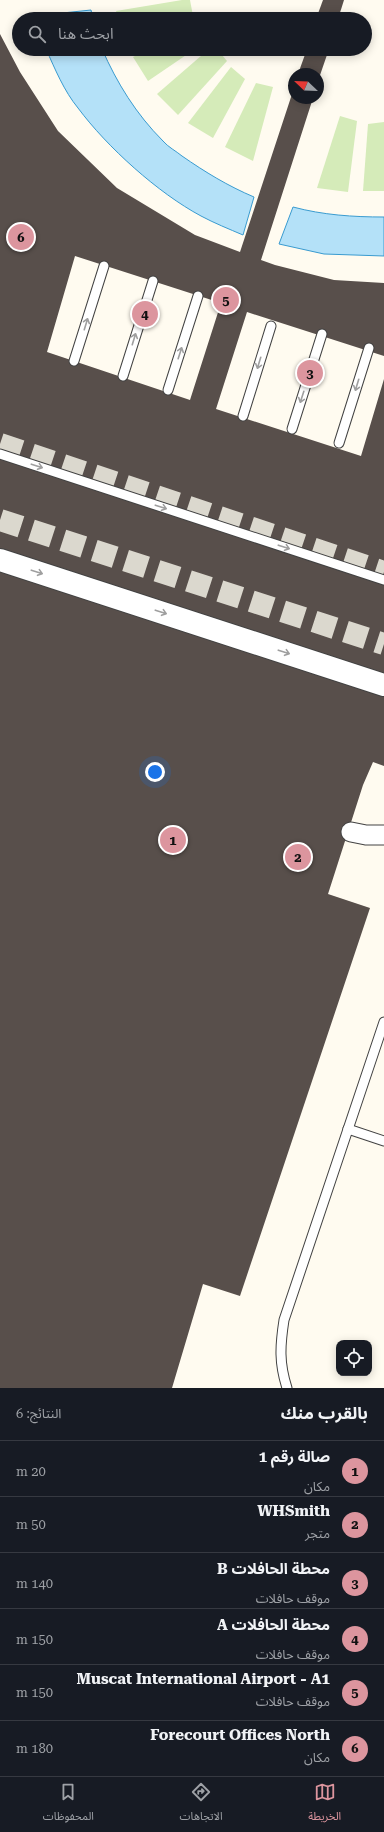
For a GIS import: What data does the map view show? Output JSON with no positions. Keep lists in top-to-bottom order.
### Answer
{
  "north": "top left",
  "page": {
    "search": "ابحث هنا",
    "pins": [
      "6",
      "5",
      "4",
      "3",
      "1",
      "2"
    ],
    "heading": ["بالقرب منك", "النتائج: 6"],
    "list": [
      {
        "mark": "1",
        "name": "صالة رقم 1",
        "note": "مكان",
        "value": "20 m"
      },
      {
        "mark": "2",
        "name": "WHSmith",
        "note": "متجر",
        "value": "50 m"
      },
      {
        "mark": "3",
        "name": "محطة الحافلات B",
        "note": "موقف حافلات",
        "value": "140 m"
      },
      {
        "mark": "4",
        "name": "محطة الحافلات A",
        "note": "موقف حافلات",
        "value": "150 m"
      },
      {
        "mark": "5",
        "name": "Muscat International Airport - A1",
        "note": "موقف حافلات",
        "value": "150 m"
      },
      {
        "mark": "6",
        "name": "Forecourt Offices North",
        "note": "مكان",
        "value": "180 m"
      }
    ],
    "nav": ["الخريطة", "الاتجاهات", "المحفوظات"]
  }
}
